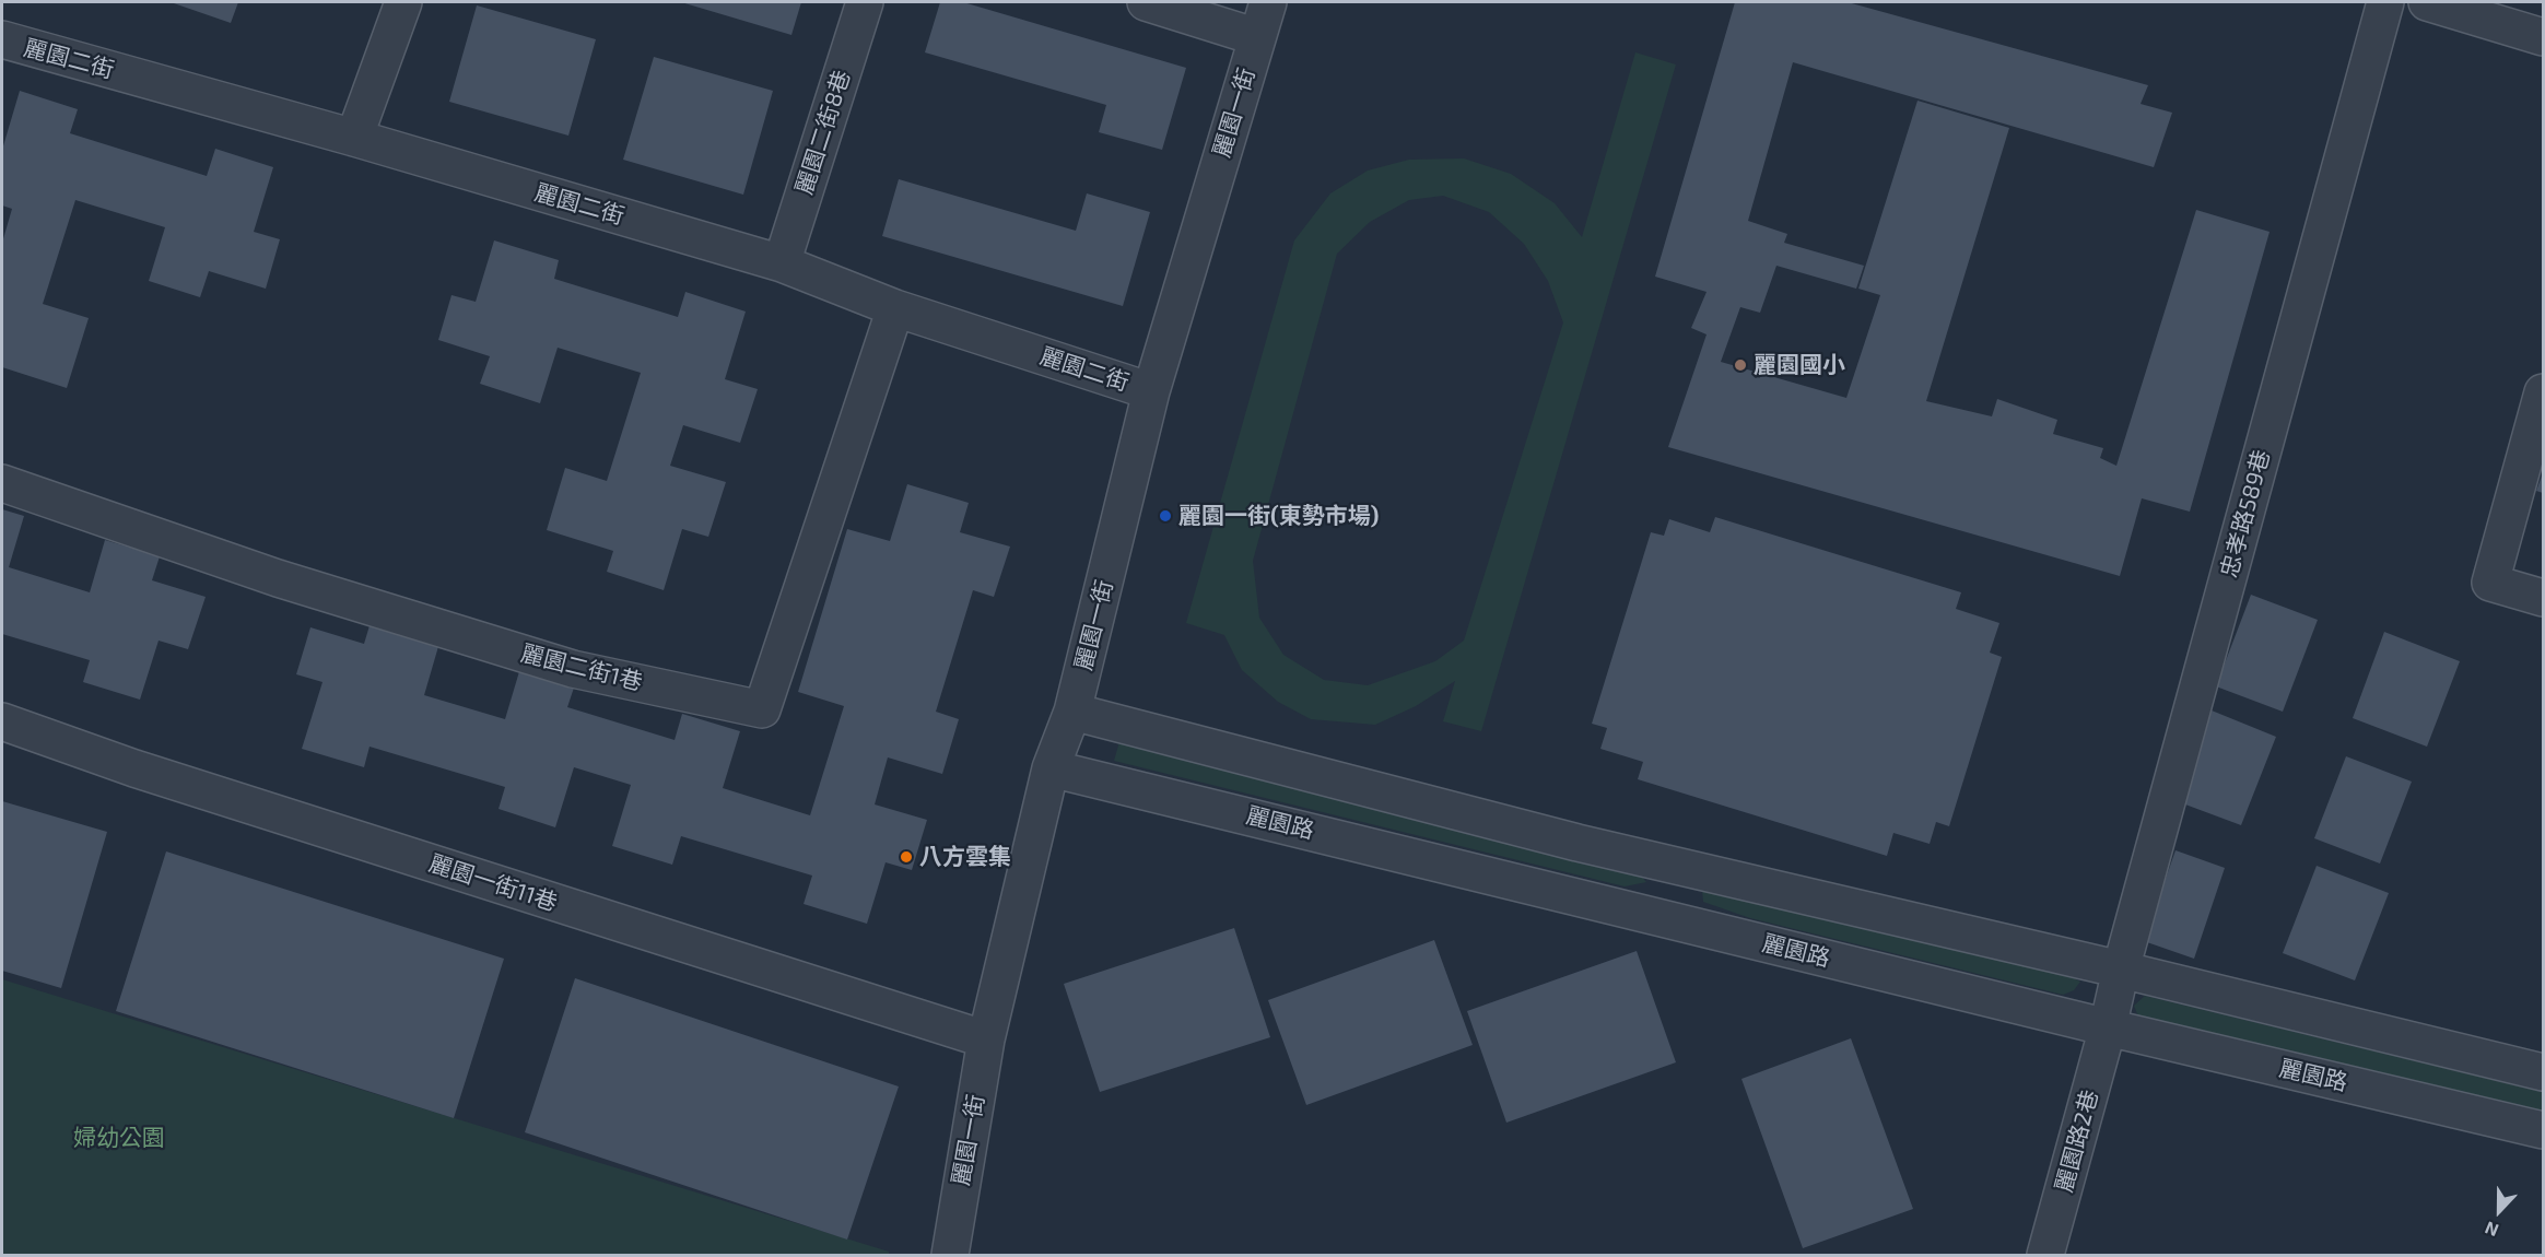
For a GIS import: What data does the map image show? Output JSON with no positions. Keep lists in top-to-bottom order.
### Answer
{
  "streets": {
    "street": [
      "麗園二街",
      "麗園一街",
      "麗園二街8巷",
      "忠孝路589巷",
      "麗園二街1巷",
      "麗園路",
      "麗園一街11巷",
      "麗園路2巷"
    ]
  },
  "crossings": [
    ["麗園二街", "麗園一街"],
    ["麗園二街", "麗園二街8巷"],
    ["麗園二街", "麗園二街1巷"],
    ["麗園一街", "麗園路"],
    ["麗園一街", "麗園一街11巷"],
    ["忠孝路589巷", "麗園路"],
    ["忠孝路589巷", "麗園路2巷"],
    ["麗園路", "麗園路2巷"]
  ],
  "parks": ["婦幼公園"],
  "places": ["麗園國小", "麗園一街(東勢市場)", "八方雲集"],
  "north": "bottom"
}
